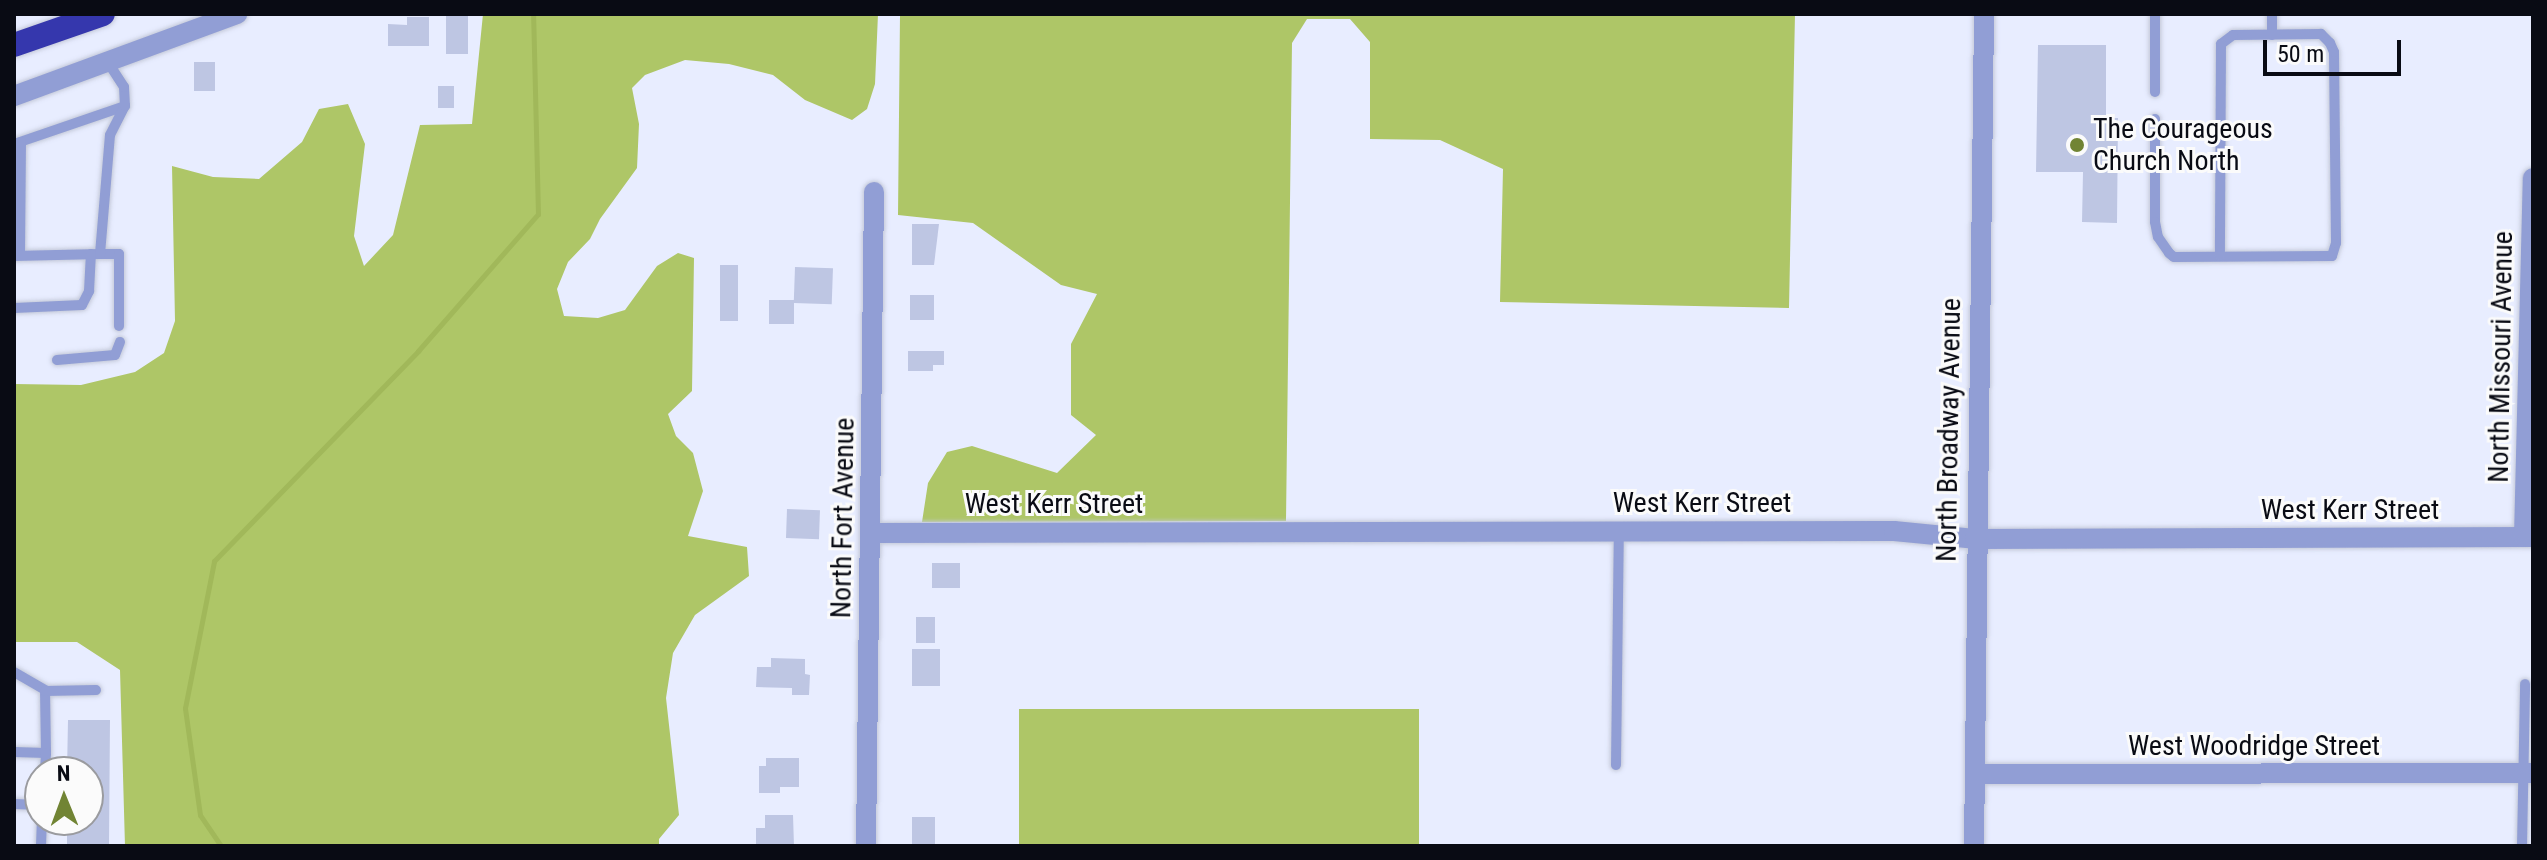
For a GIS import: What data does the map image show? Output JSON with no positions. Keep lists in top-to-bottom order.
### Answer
{
  "streets": {
    "street": [
      "North Missouri Avenue",
      "North Broadway Avenue",
      "West Kerr Street",
      "North Fort Avenue",
      "West Woodridge Street"
    ]
  },
  "crossings": [
    ["North Missouri Avenue", "West Kerr Street"],
    ["North Broadway Avenue", "West Kerr Street"],
    ["North Broadway Avenue", "West Woodridge Street"],
    ["West Kerr Street", "North Fort Avenue"]
  ],
  "places": ["The Courageous Church North"],
  "scale_bar": "50 m",
  "north": "top"
}
